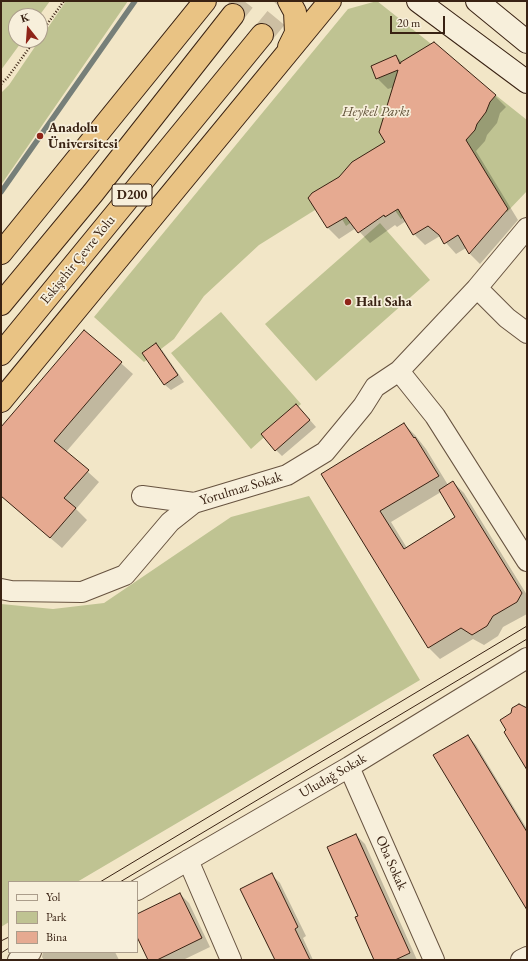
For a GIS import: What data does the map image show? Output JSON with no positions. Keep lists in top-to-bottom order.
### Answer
{
  "streets": {
    "highway": ["D200", "Eskişehir Çevre Yolu"],
    "street": ["Yorulmaz Sokak", "Uludağ Sokak", "Oba Sokak"]
  },
  "crossings": [
    ["Uludağ Sokak", "Oba Sokak"]
  ],
  "parks": ["Heykel Parkı"],
  "places": ["Anadolu Üniversitesi", "Halı Saha"],
  "legend": ["Yol", "Park", "Bina"],
  "scale_bar": "20 m",
  "north": "top"
}
